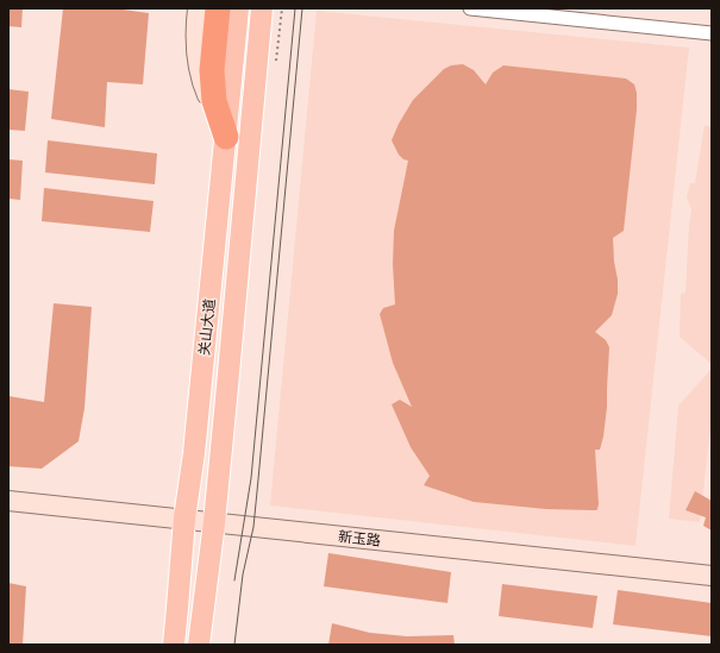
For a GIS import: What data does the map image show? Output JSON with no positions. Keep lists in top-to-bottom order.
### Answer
{
  "streets": {
    "main road": ["关山大道"],
    "street": ["新玉路"]
  },
  "crossings": [
    ["关山大道", "新玉路"]
  ]
}
